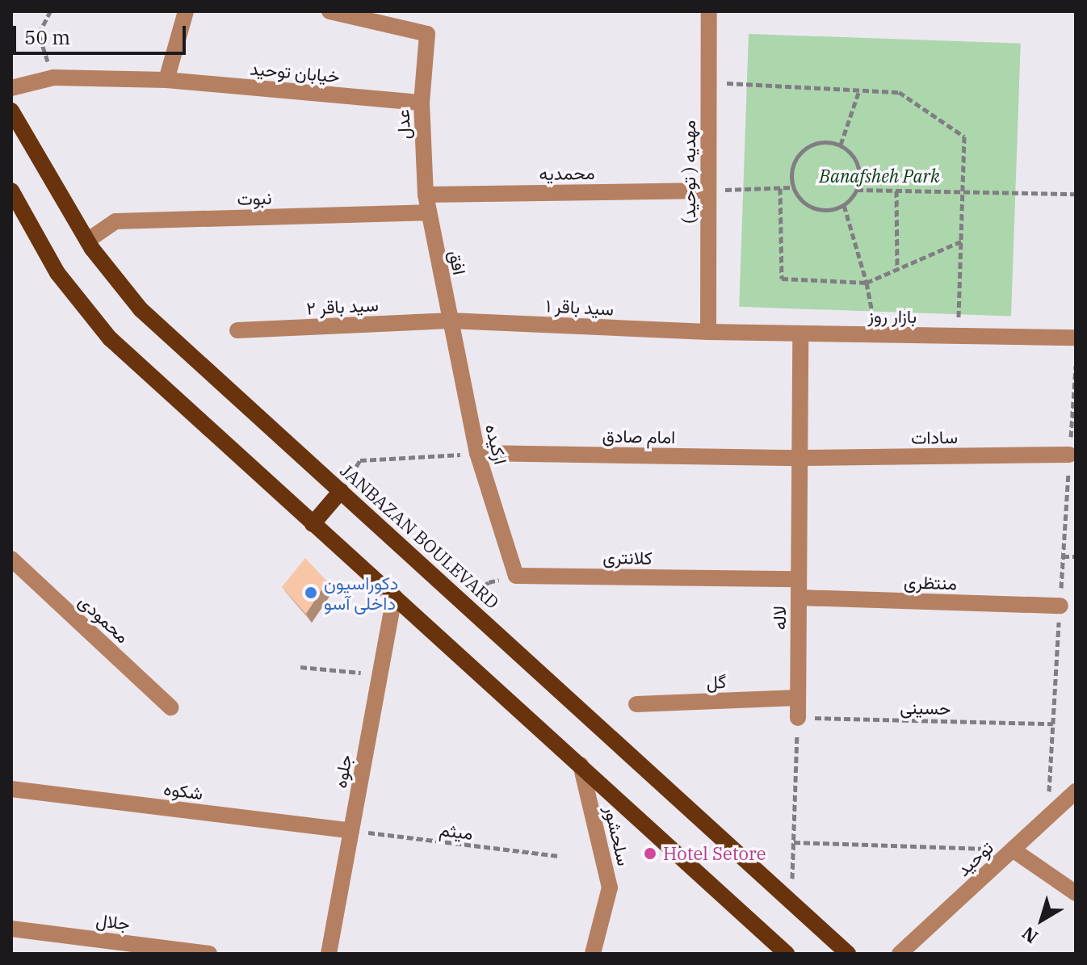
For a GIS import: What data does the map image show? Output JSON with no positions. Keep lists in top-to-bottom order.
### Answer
{
  "streets": {
    "main road": ["JANBAZAN BOULEVARD"],
    "street": [
      "خیابان توحید",
      "عدل",
      "مهدیه ( توحید)",
      "محمدیه",
      "نبوت",
      "افق",
      "سید باقر ۲",
      "سید باقر ۱",
      "بازار روز",
      "امام صادق",
      "سادات",
      "ارکیده",
      "کلانتری",
      "منتظری",
      "لاله",
      "محمودی",
      "گل",
      "جلوه",
      "شکوه",
      "سلحشور",
      "توحید",
      "جلال"
    ],
    "path": ["حسینی", "میثم"]
  },
  "crossings": [
    ["خیابان توحید", "عدل"],
    ["عدل", "محمدیه"],
    ["عدل", "نبوت"],
    ["عدل", "افق"],
    ["مهدیه ( توحید)", "محمدیه"],
    ["مهدیه ( توحید)", "سید باقر ۱"],
    ["مهدیه ( توحید)", "بازار روز"],
    ["نبوت", "افق"],
    ["نبوت", "JANBAZAN BOULEVARD"],
    ["افق", "سید باقر ۲"],
    ["افق", "سید باقر ۱"],
    ["افق", "ارکیده"],
    ["سید باقر ۲", "سید باقر ۱"],
    ["سید باقر ۲", "ارکیده"],
    ["سید باقر ۱", "بازار روز"],
    ["سید باقر ۱", "ارکیده"],
    ["بازار روز", "لاله"],
    ["امام صادق", "سادات"],
    ["امام صادق", "ارکیده"],
    ["امام صادق", "لاله"],
    ["سادات", "لاله"],
    ["ارکیده", "کلانتری"],
    ["کلانتری", "لاله"],
    ["منتظری", "لاله"],
    ["لاله", "گل"],
    ["لاله", "حسینی"],
    ["جلوه", "شکوه"],
    ["جلوه", "میثم"],
    ["شکوه", "میثم"]
  ],
  "parks": ["Banafsheh Park"],
  "places": ["دکوراسیون داخلی آسو", "Hotel Setore"],
  "scale_bar": "50 m",
  "north": "bottom left"
}
